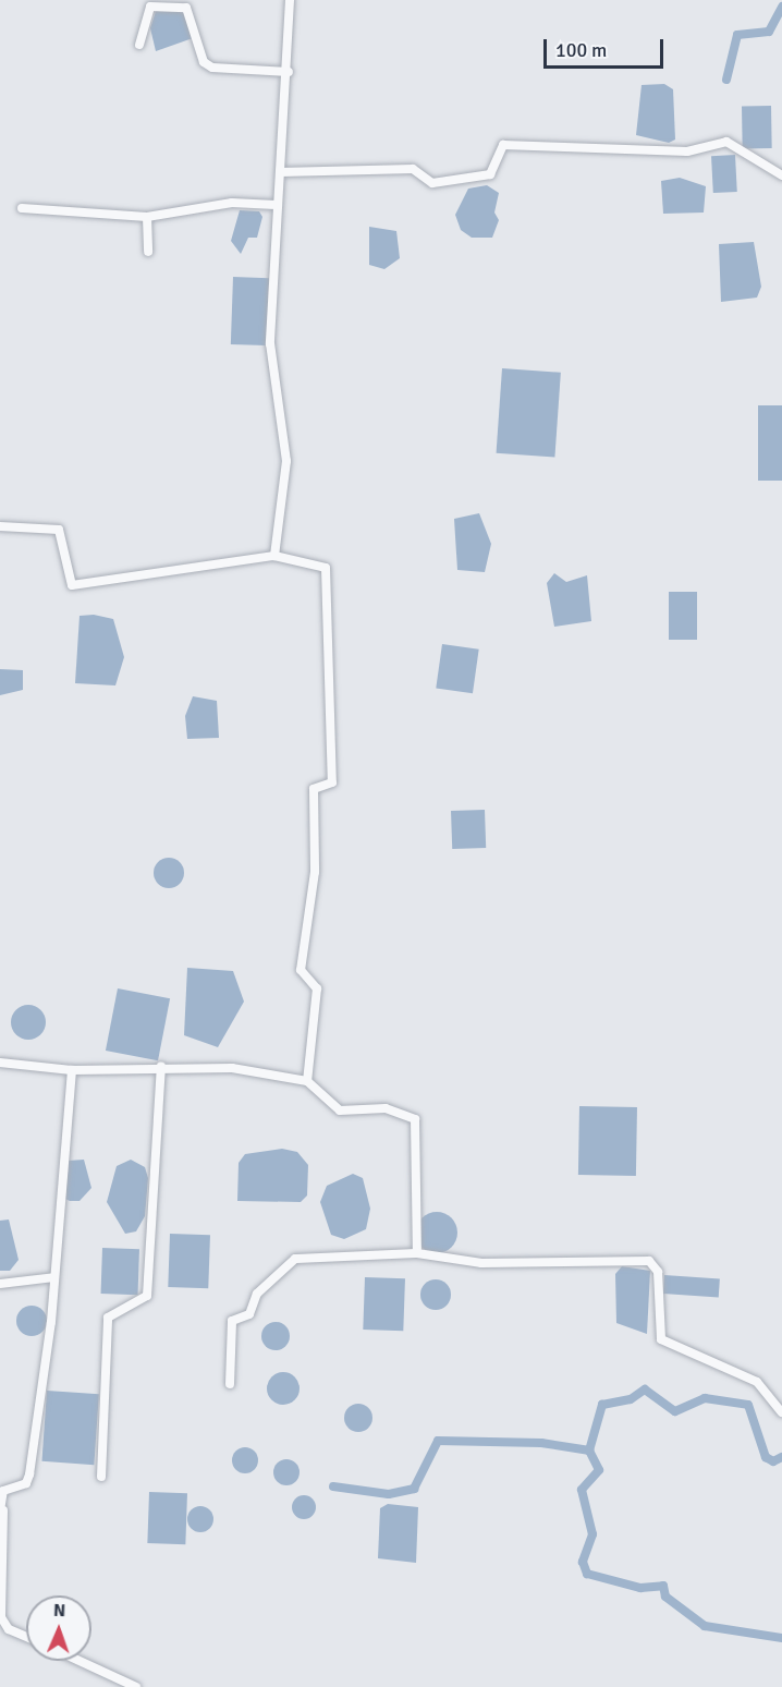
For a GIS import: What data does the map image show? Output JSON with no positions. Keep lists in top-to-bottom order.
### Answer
{
  "scale_bar": "100 m",
  "north": "top"
}
